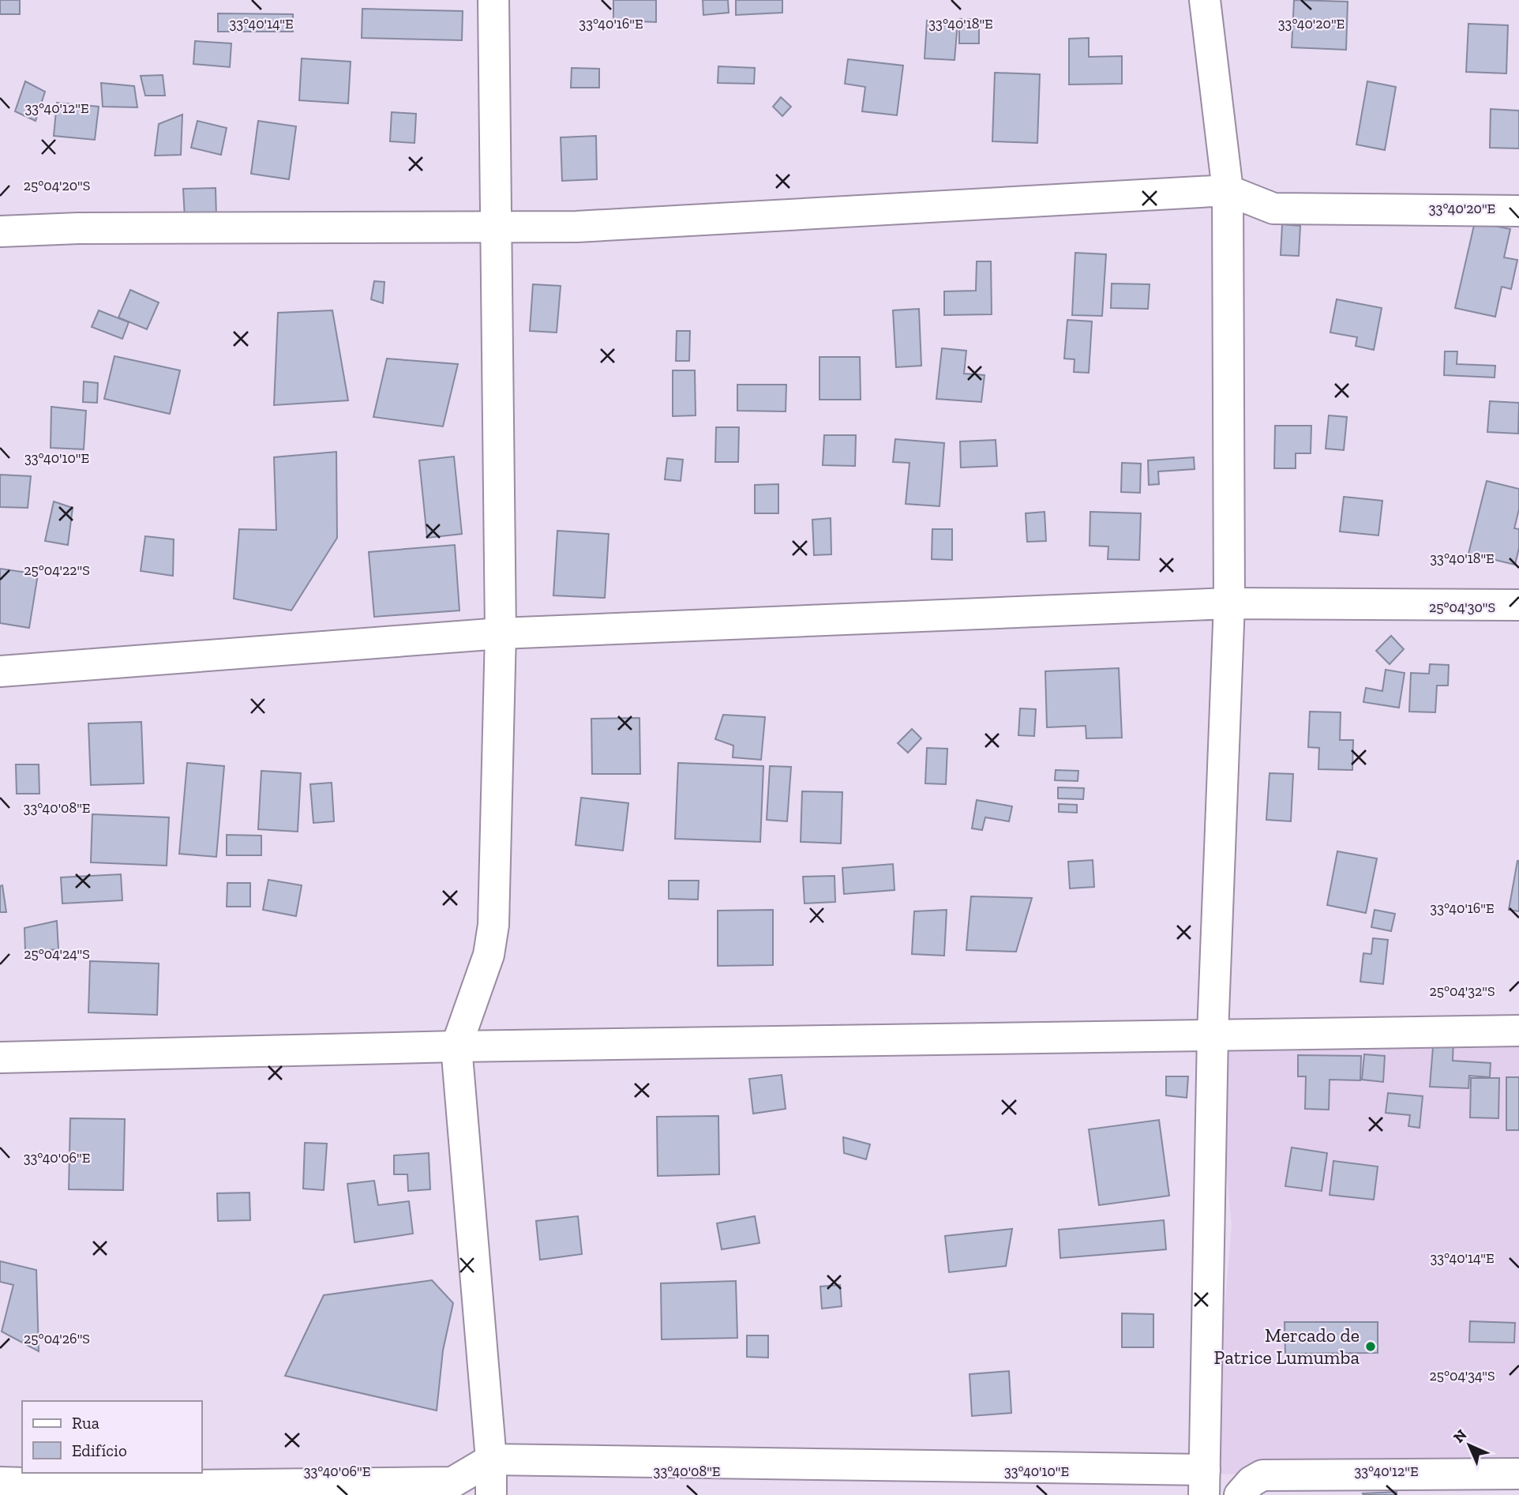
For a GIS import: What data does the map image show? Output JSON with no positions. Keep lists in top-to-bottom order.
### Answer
{
  "places": ["Mercado de Patrice Lumumba"],
  "legend": ["Rua", "Edifício"],
  "north": "top left",
  "coordinates": [
    "33°40'14\"E",
    "33°40'16\"E",
    "33°40'18\"E",
    "33°40'20\"E",
    "33°40'12\"E",
    "25°04'20\"S",
    "33°40'10\"E",
    "25°04'22\"S",
    "25°04'30\"S",
    "33°40'08\"E",
    "25°04'24\"S",
    "25°04'32\"S",
    "33°40'06\"E",
    "25°04'26\"S",
    "25°04'34\"S"
  ]
}
